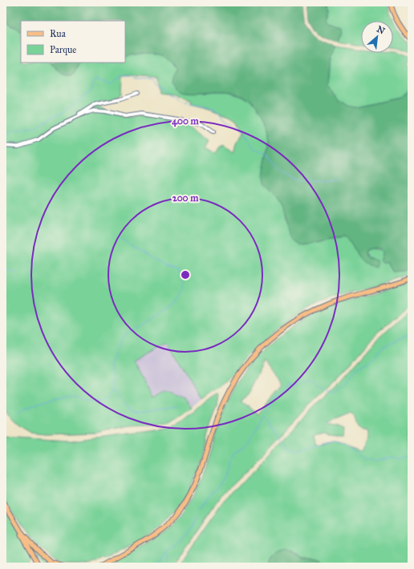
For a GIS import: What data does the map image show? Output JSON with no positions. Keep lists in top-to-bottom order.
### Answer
{
  "legend": ["Rua", "Parque"],
  "north": "top right",
  "rings": ["400 m", "200 m"]
}
